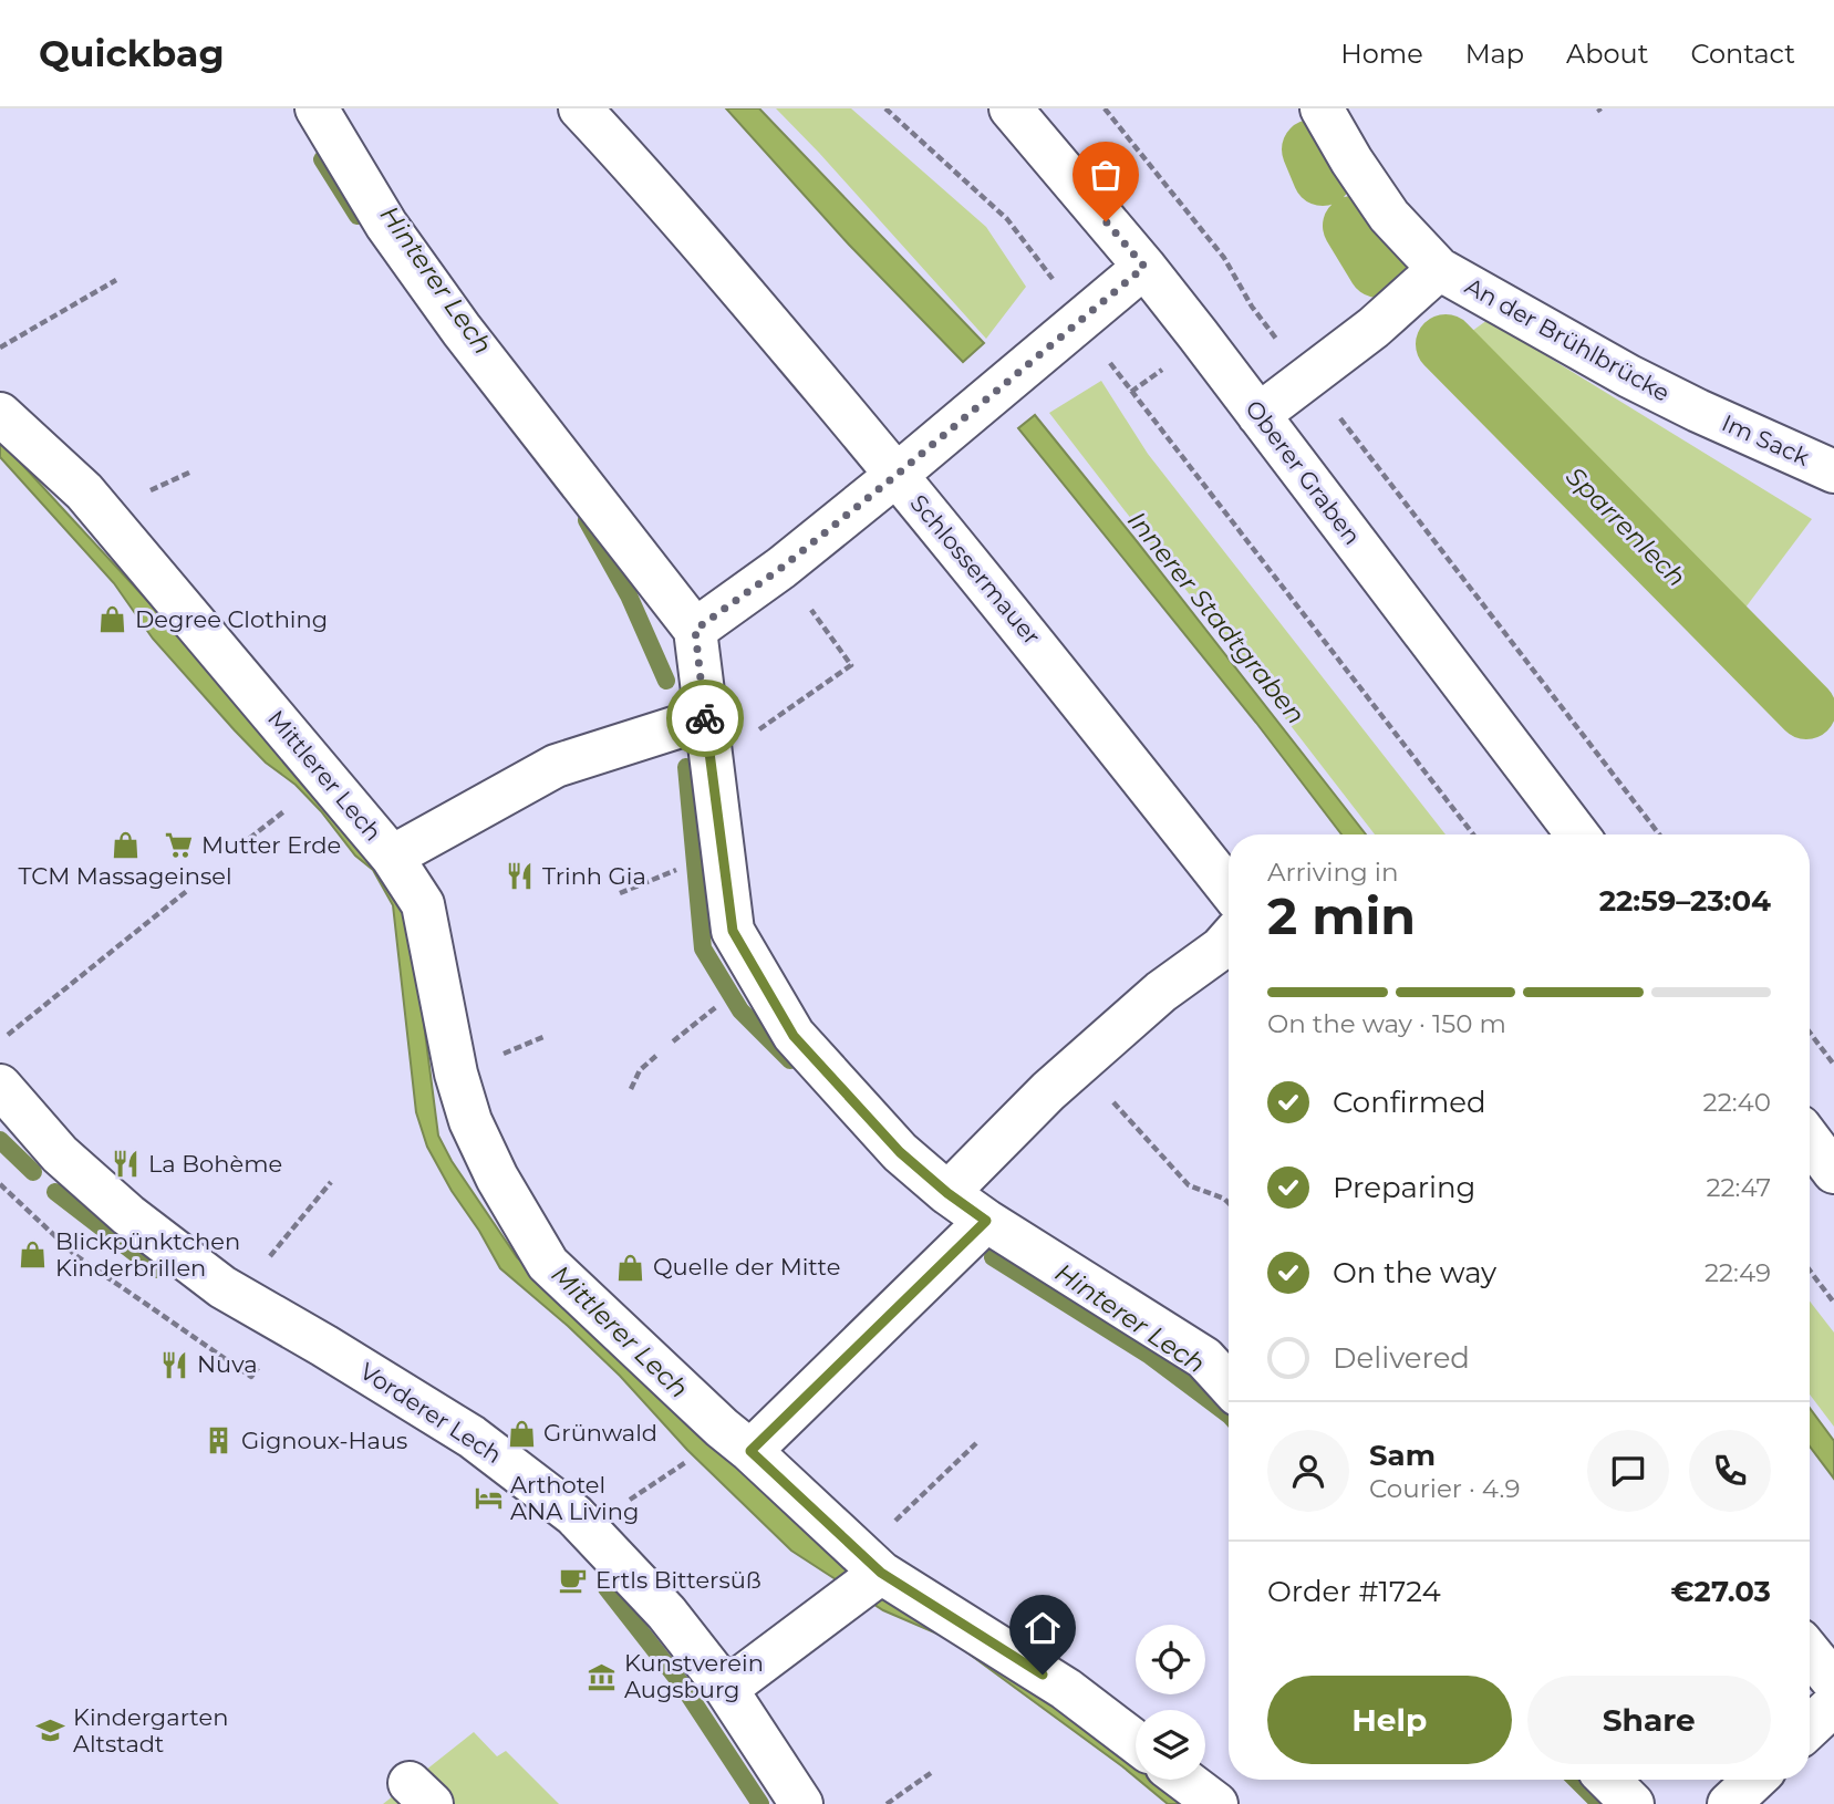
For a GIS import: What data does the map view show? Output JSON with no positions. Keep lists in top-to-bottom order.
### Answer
{
  "streets": {
    "street": [
      "An der Brühlbrücke",
      "Im Sack",
      "Oberer Graben",
      "Schlossermauer",
      "Mittlerer Lech",
      "Vorderer Lech"
    ]
  },
  "crossings": [
    ["An der Brühlbrücke", "Im Sack"]
  ],
  "water": [
    "Hinterer Lech",
    "Sparrenlech",
    "Innerer Stadtgraben",
    "Mittlerer Lech"
  ],
  "places": {
    "shop": [
      "Degree Clothing",
      "TCM Massageinsel",
      "Blickpünktchen Kinderbrillen",
      "Quelle der Mitte",
      "Grünwald"
    ],
    "supermarket": ["Mutter Erde"],
    "restaurant": ["Trinh Gia", "La Bohème", "Nuva"],
    "building": ["Gignoux-Haus"],
    "hotel": ["Arthotel ANA Living"],
    "cafe": ["Ertls Bittersüß"],
    "museum": ["Kunstverein Augsburg"],
    "school or university": ["Kindergarten Altstadt"]
  },
  "page": {
    "header": "Quickbag",
    "nav": [
      "Home",
      "Map",
      "About",
      "Contact"
    ],
    "heading": ["2 min", "Arriving in", "22:59–23:04"],
    "panel": [
      "Sam",
      "Courier · 4.9",
      "Order #1724",
      "€27.03"
    ],
    "bar": "On the way · 150 m",
    "list": [
      ["Confirmed", "22:40"],
      ["Preparing", "22:47"],
      ["On the way", "22:49"],
      "Delivered"
    ],
    "buttons": ["Help", "Share"]
  }
}
